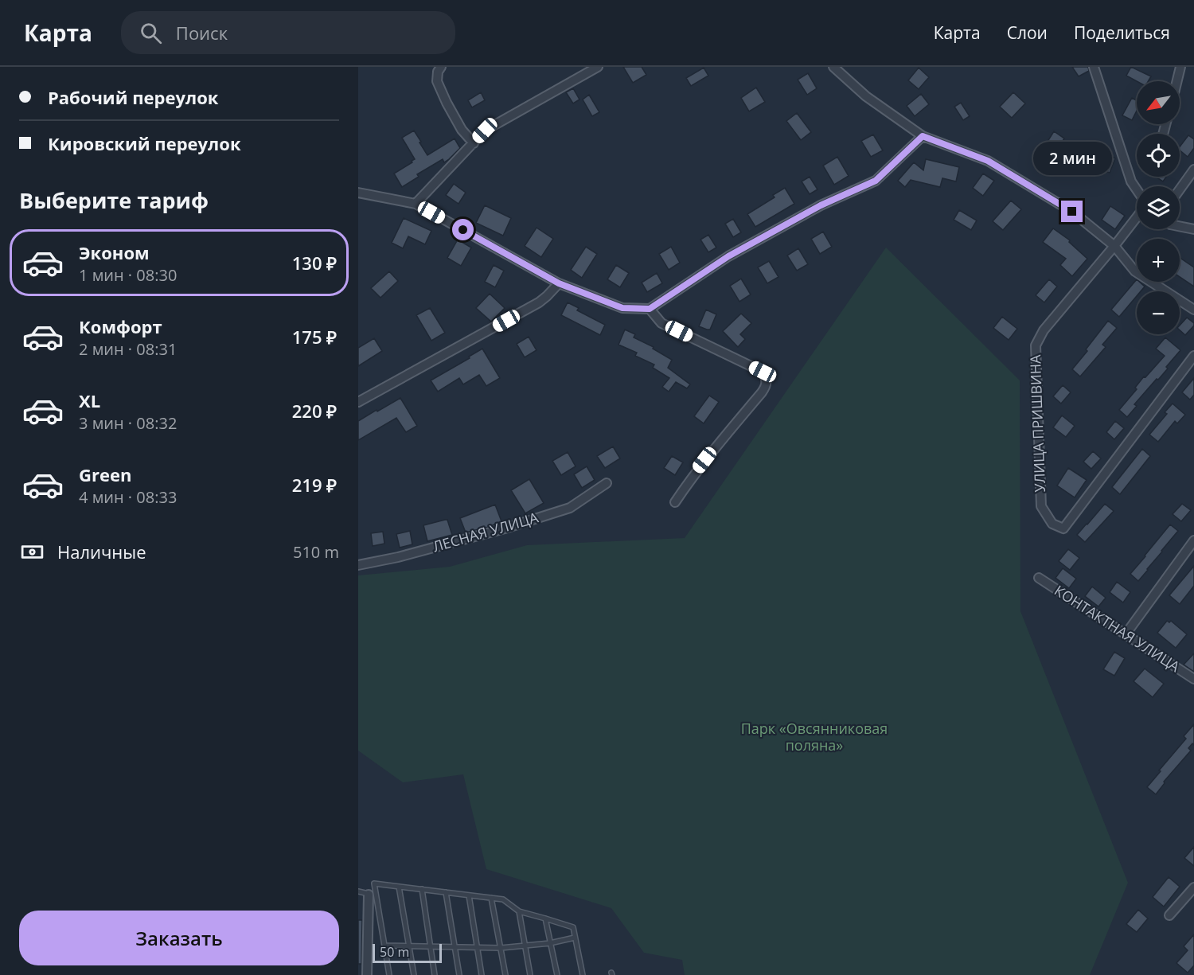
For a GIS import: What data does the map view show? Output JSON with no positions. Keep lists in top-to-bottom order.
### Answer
{
  "streets": {
    "street": ["УЛИЦА ПРИШВИНА", "ЛЕСНАЯ УЛИЦА", "КОНТАКТНАЯ УЛИЦА"]
  },
  "parks": ["Парк «Овсянниковая поляна»"],
  "scale_bar": "50 m",
  "north": "bottom left",
  "page": {
    "header": "Карта",
    "search": "Поиск",
    "nav": ["Карта", "Слои", "Поделиться"],
    "banner": ["Рабочий переулок", "Кировский переулок"],
    "map_buttons": ["+", "−"],
    "bubble": "2 мин",
    "heading": "Выберите тариф",
    "list": [
      {
        "name": "Эконом",
        "note": "1 мин · 08:30",
        "value": "130 ₽"
      },
      {
        "name": "Комфорт",
        "note": "2 мин · 08:31",
        "value": "175 ₽"
      },
      {
        "name": "XL",
        "note": "3 мин · 08:32",
        "value": "220 ₽"
      },
      {
        "name": "Green",
        "note": "4 мин · 08:33",
        "value": "219 ₽"
      }
    ],
    "pay": ["Наличные", "510 m"],
    "buttons": "Заказать",
    "scale": "50 m"
  }
}
